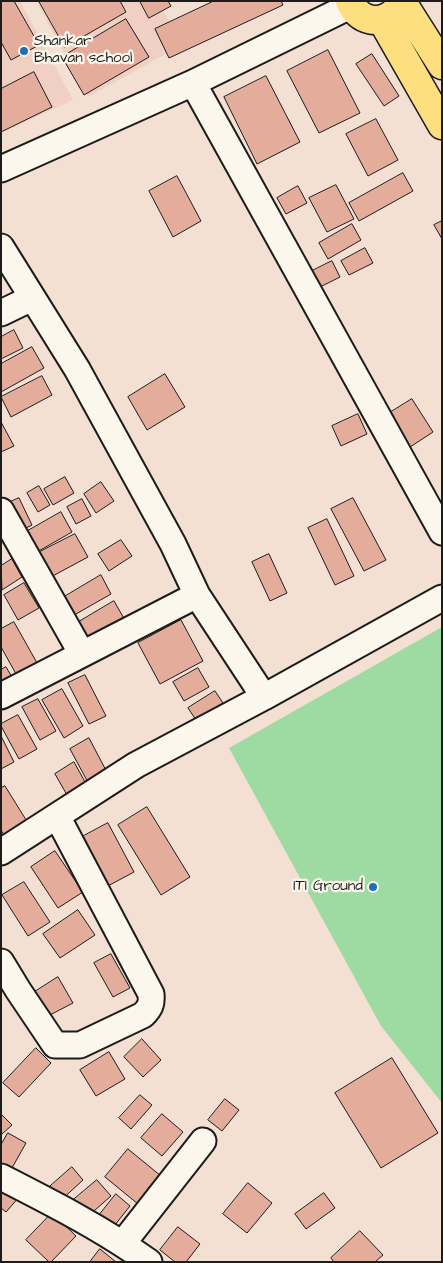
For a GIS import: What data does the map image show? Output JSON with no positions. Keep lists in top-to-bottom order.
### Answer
{
  "places": ["Shankar Bhavan school", "ITI Ground"]
}
